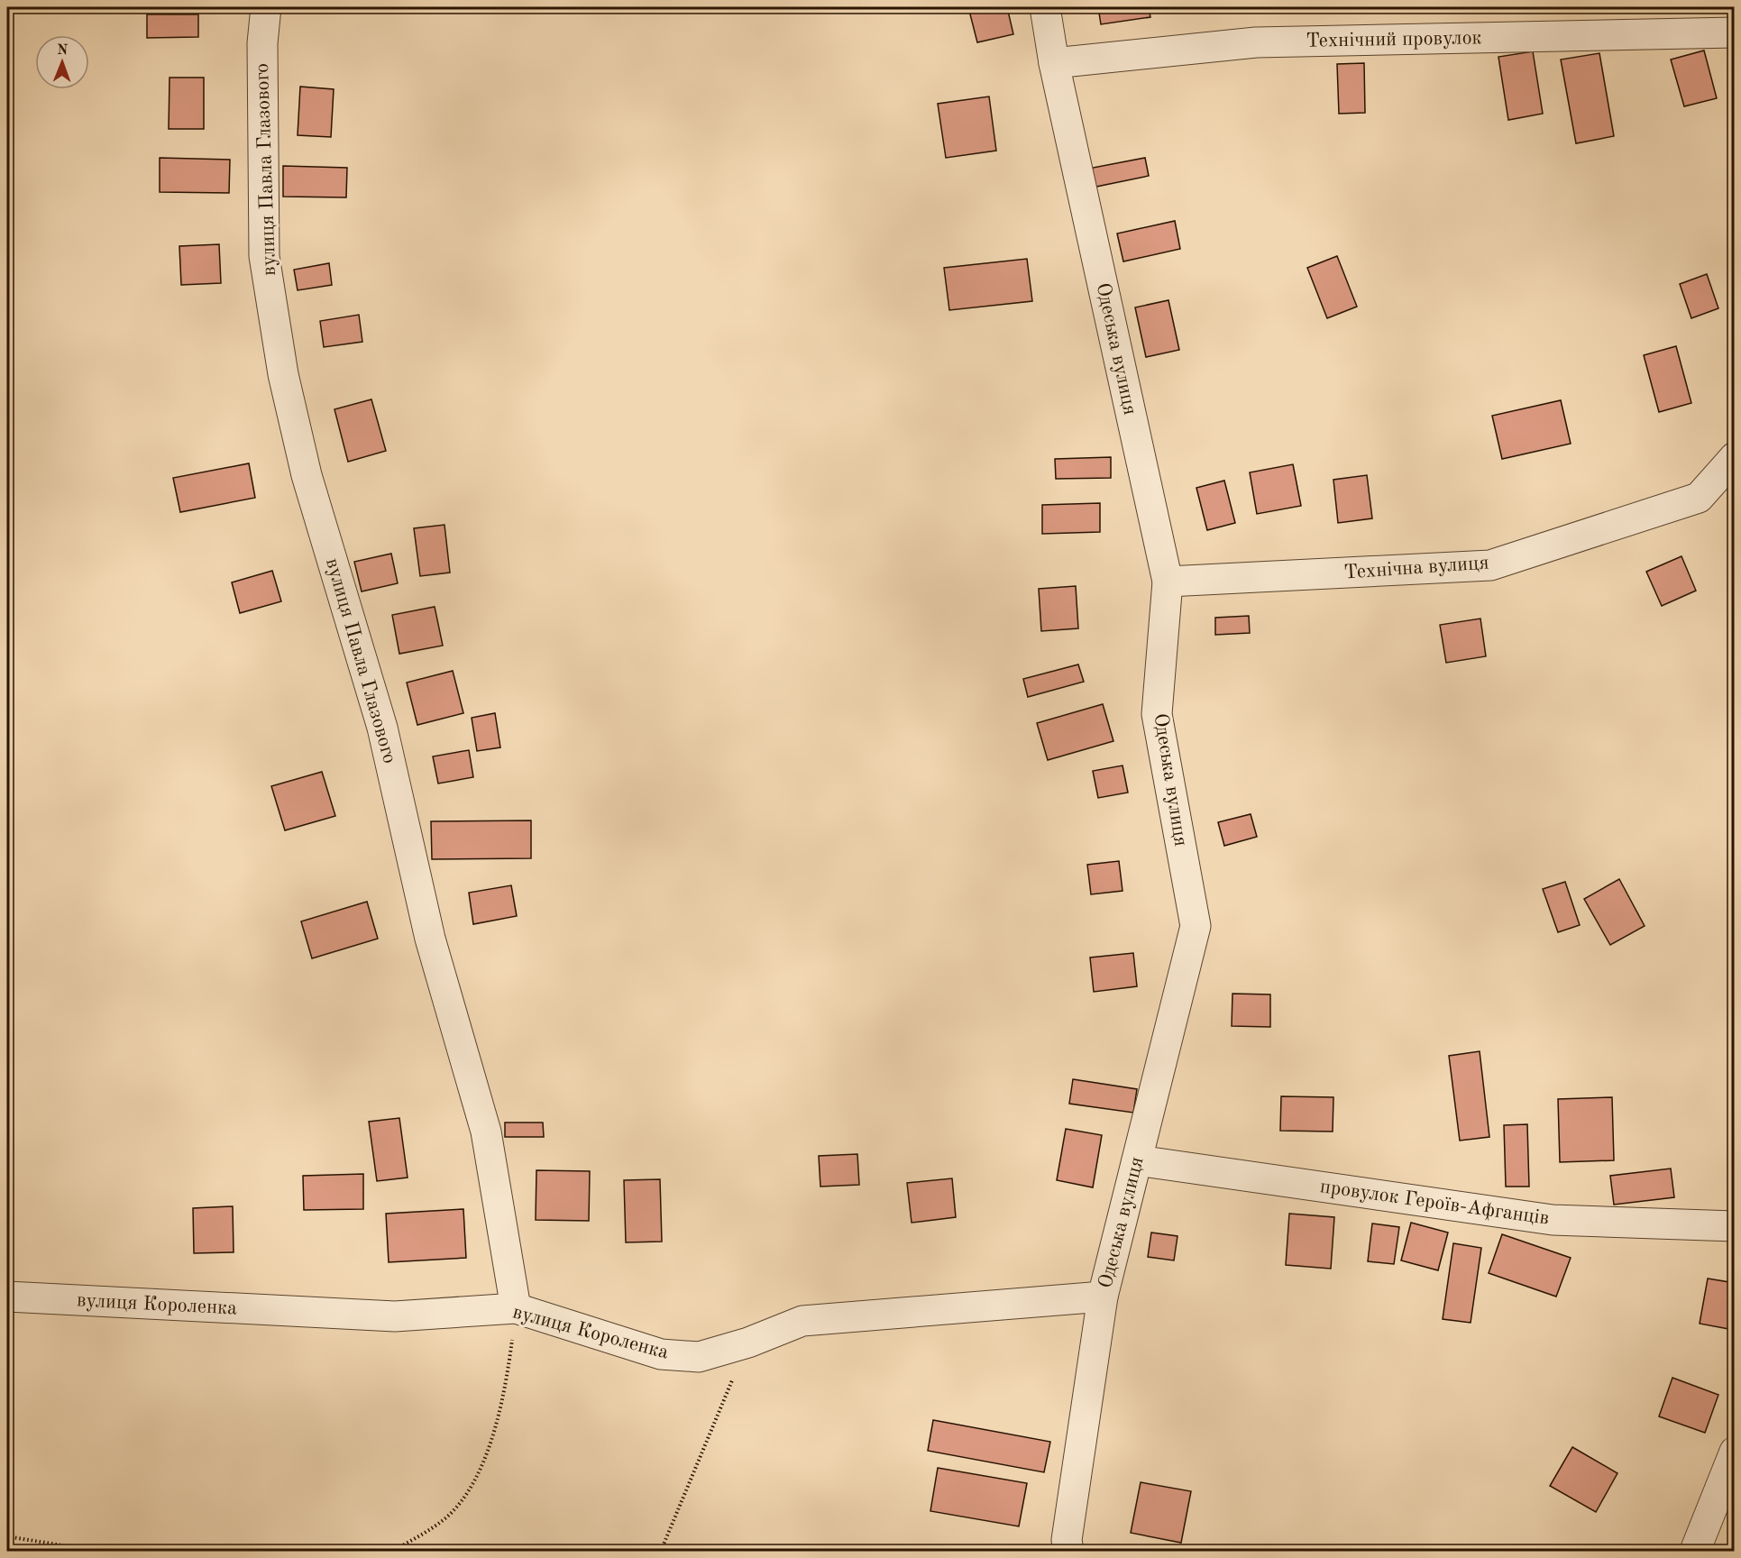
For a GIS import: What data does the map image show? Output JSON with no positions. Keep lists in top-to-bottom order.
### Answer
{
  "streets": {
    "street": [
      "Технічний провулок",
      "вулиця Павла Глазового",
      "Одеська вулиця",
      "Технічна вулиця",
      "провулок Героїв-Афганців",
      "вулиця Короленка"
    ]
  },
  "crossings": [
    ["Технічний провулок", "Одеська вулиця"],
    ["вулиця Павла Глазового", "вулиця Короленка"],
    ["Одеська вулиця", "Технічна вулиця"],
    ["Одеська вулиця", "провулок Героїв-Афганців"],
    ["Одеська вулиця", "вулиця Короленка"]
  ],
  "north": "top"
}
